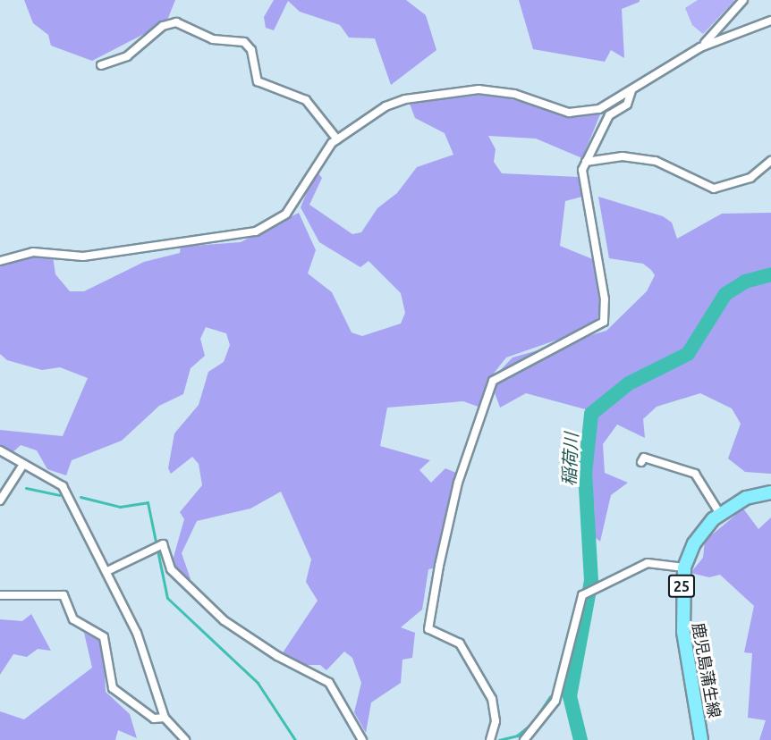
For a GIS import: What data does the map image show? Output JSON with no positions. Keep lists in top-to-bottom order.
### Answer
{
  "streets": {
    "main road": ["25", "鹿児島蒲生線"]
  },
  "water": ["稲荷川"]
}
